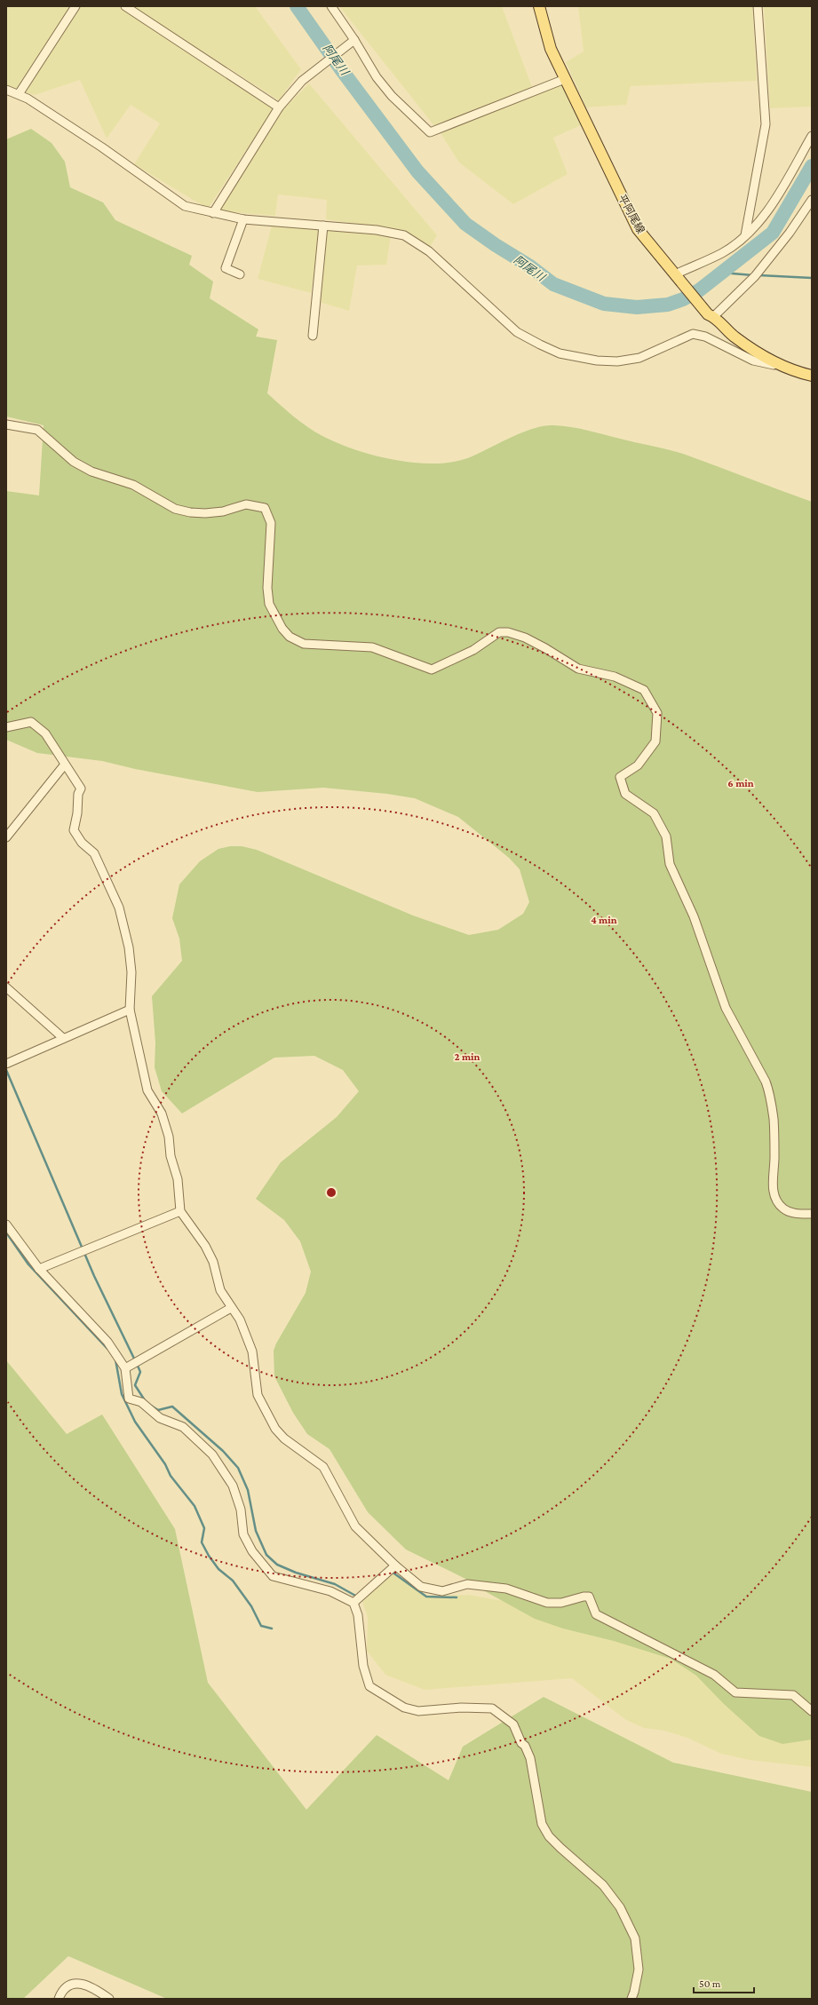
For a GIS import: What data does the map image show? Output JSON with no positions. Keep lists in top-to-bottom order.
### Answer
{
  "streets": {
    "main road": ["平阿尾線"]
  },
  "water": ["阿尾川"],
  "scale_bar": "50 m",
  "rings": ["6 min", "4 min", "2 min"]
}
